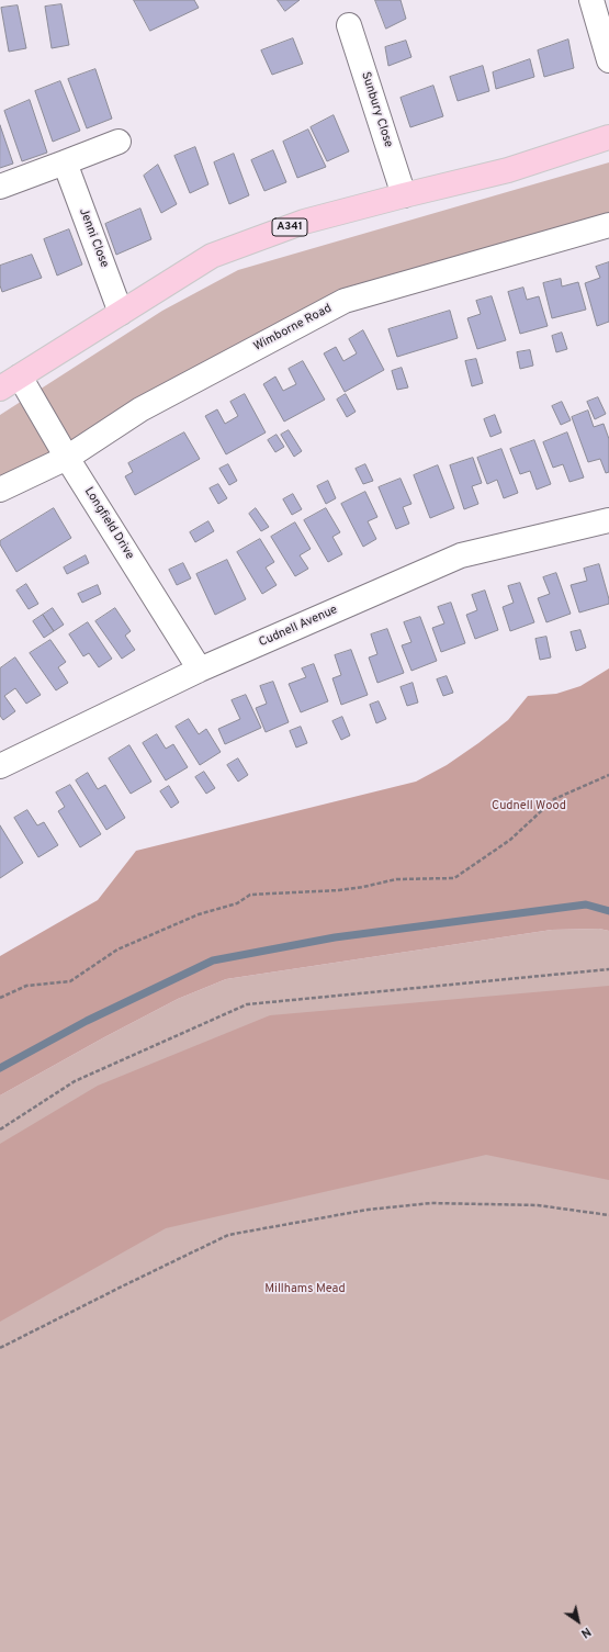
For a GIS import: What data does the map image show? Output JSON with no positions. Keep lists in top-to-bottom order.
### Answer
{
  "streets": {
    "main road": ["A341"],
    "street": [
      "Sunbury Close",
      "Jenni Close",
      "Wimborne Road",
      "Longfield Drive",
      "Cudnell Avenue"
    ]
  },
  "crossings": [
    ["Sunbury Close", "A341"],
    ["A341", "Jenni Close"],
    ["A341", "Longfield Drive"],
    ["Wimborne Road", "Longfield Drive"],
    ["Longfield Drive", "Cudnell Avenue"]
  ],
  "parks": ["Cudnell Wood", "Millhams Mead"],
  "north": "bottom right"
}
